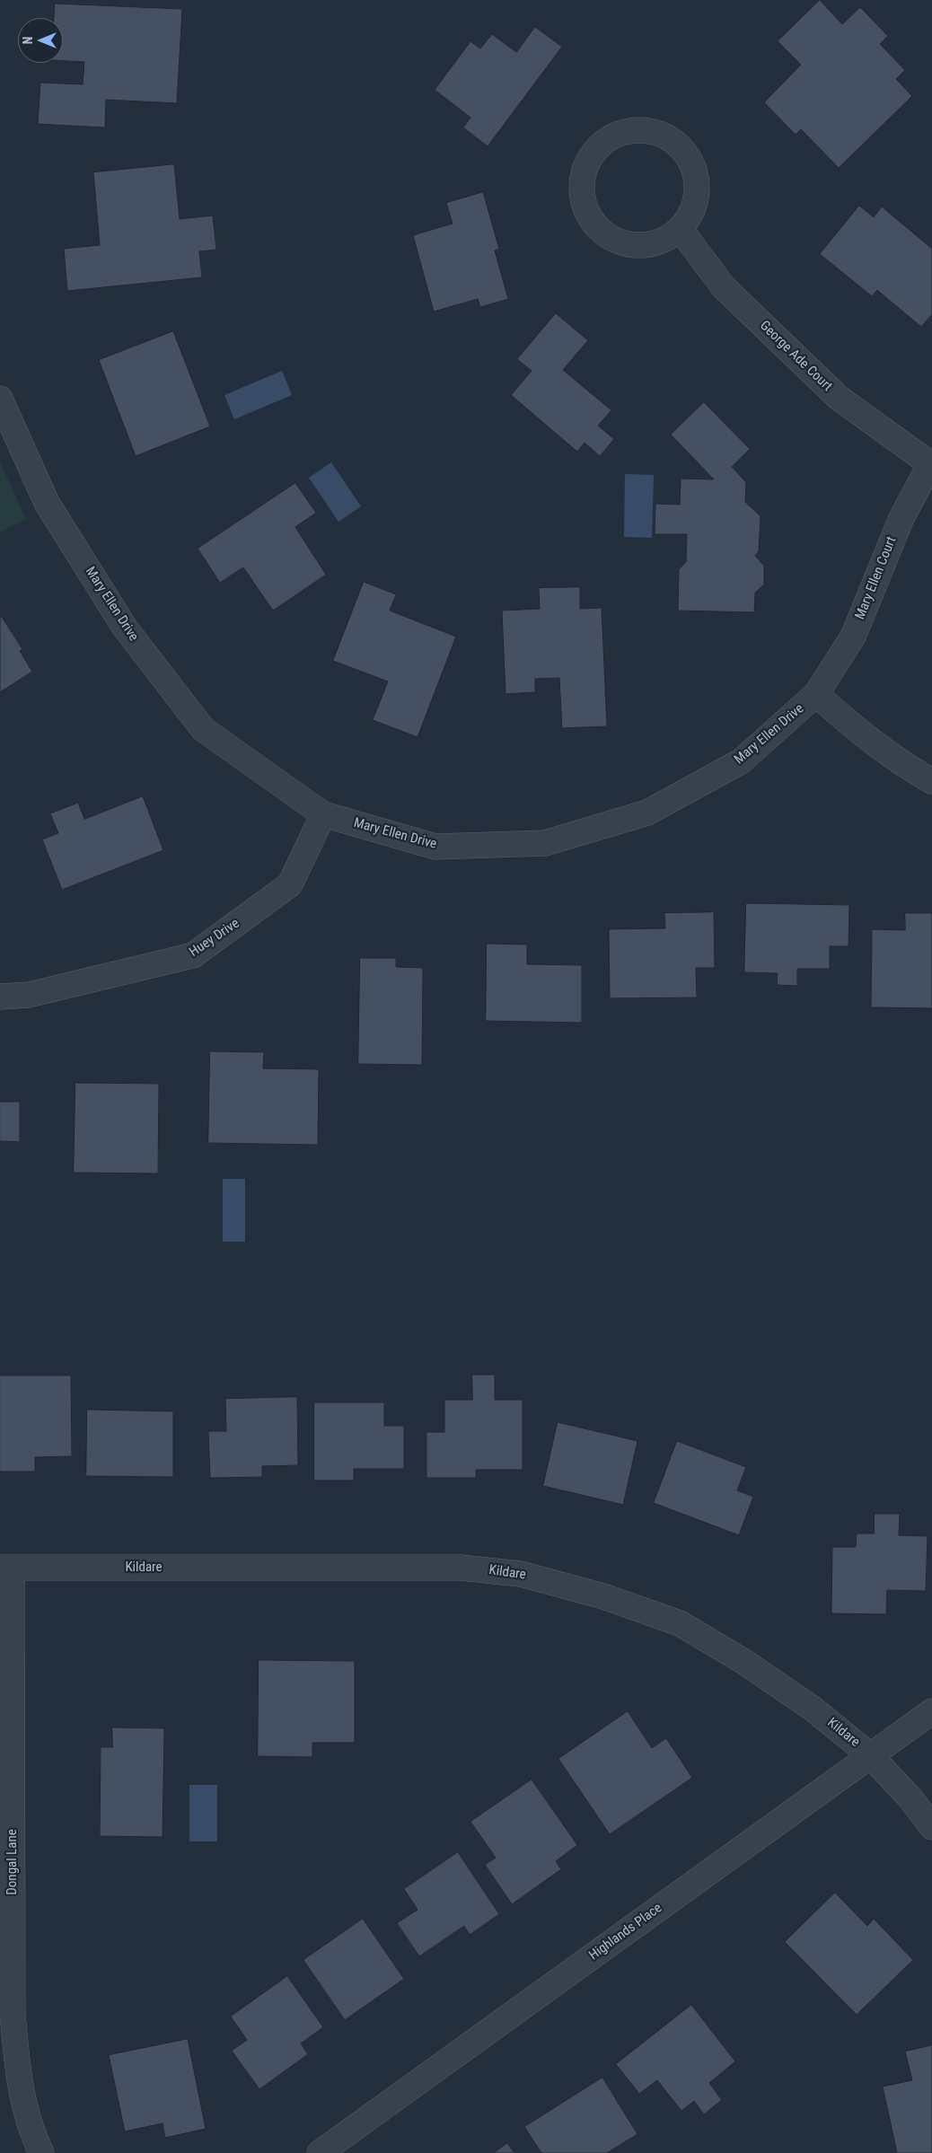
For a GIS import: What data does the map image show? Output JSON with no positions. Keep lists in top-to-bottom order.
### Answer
{
  "streets": {
    "street": [
      "George Ade Court",
      "Mary Ellen Court",
      "Mary Ellen Drive",
      "Huey Drive",
      "Kildare",
      "Dongal Lane",
      "Highlands Place"
    ]
  },
  "crossings": [
    ["George Ade Court", "Mary Ellen Court"],
    ["Mary Ellen Court", "Mary Ellen Drive"],
    ["Mary Ellen Drive", "Huey Drive"],
    ["Kildare", "Dongal Lane"],
    ["Kildare", "Highlands Place"]
  ],
  "north": "left"
}
